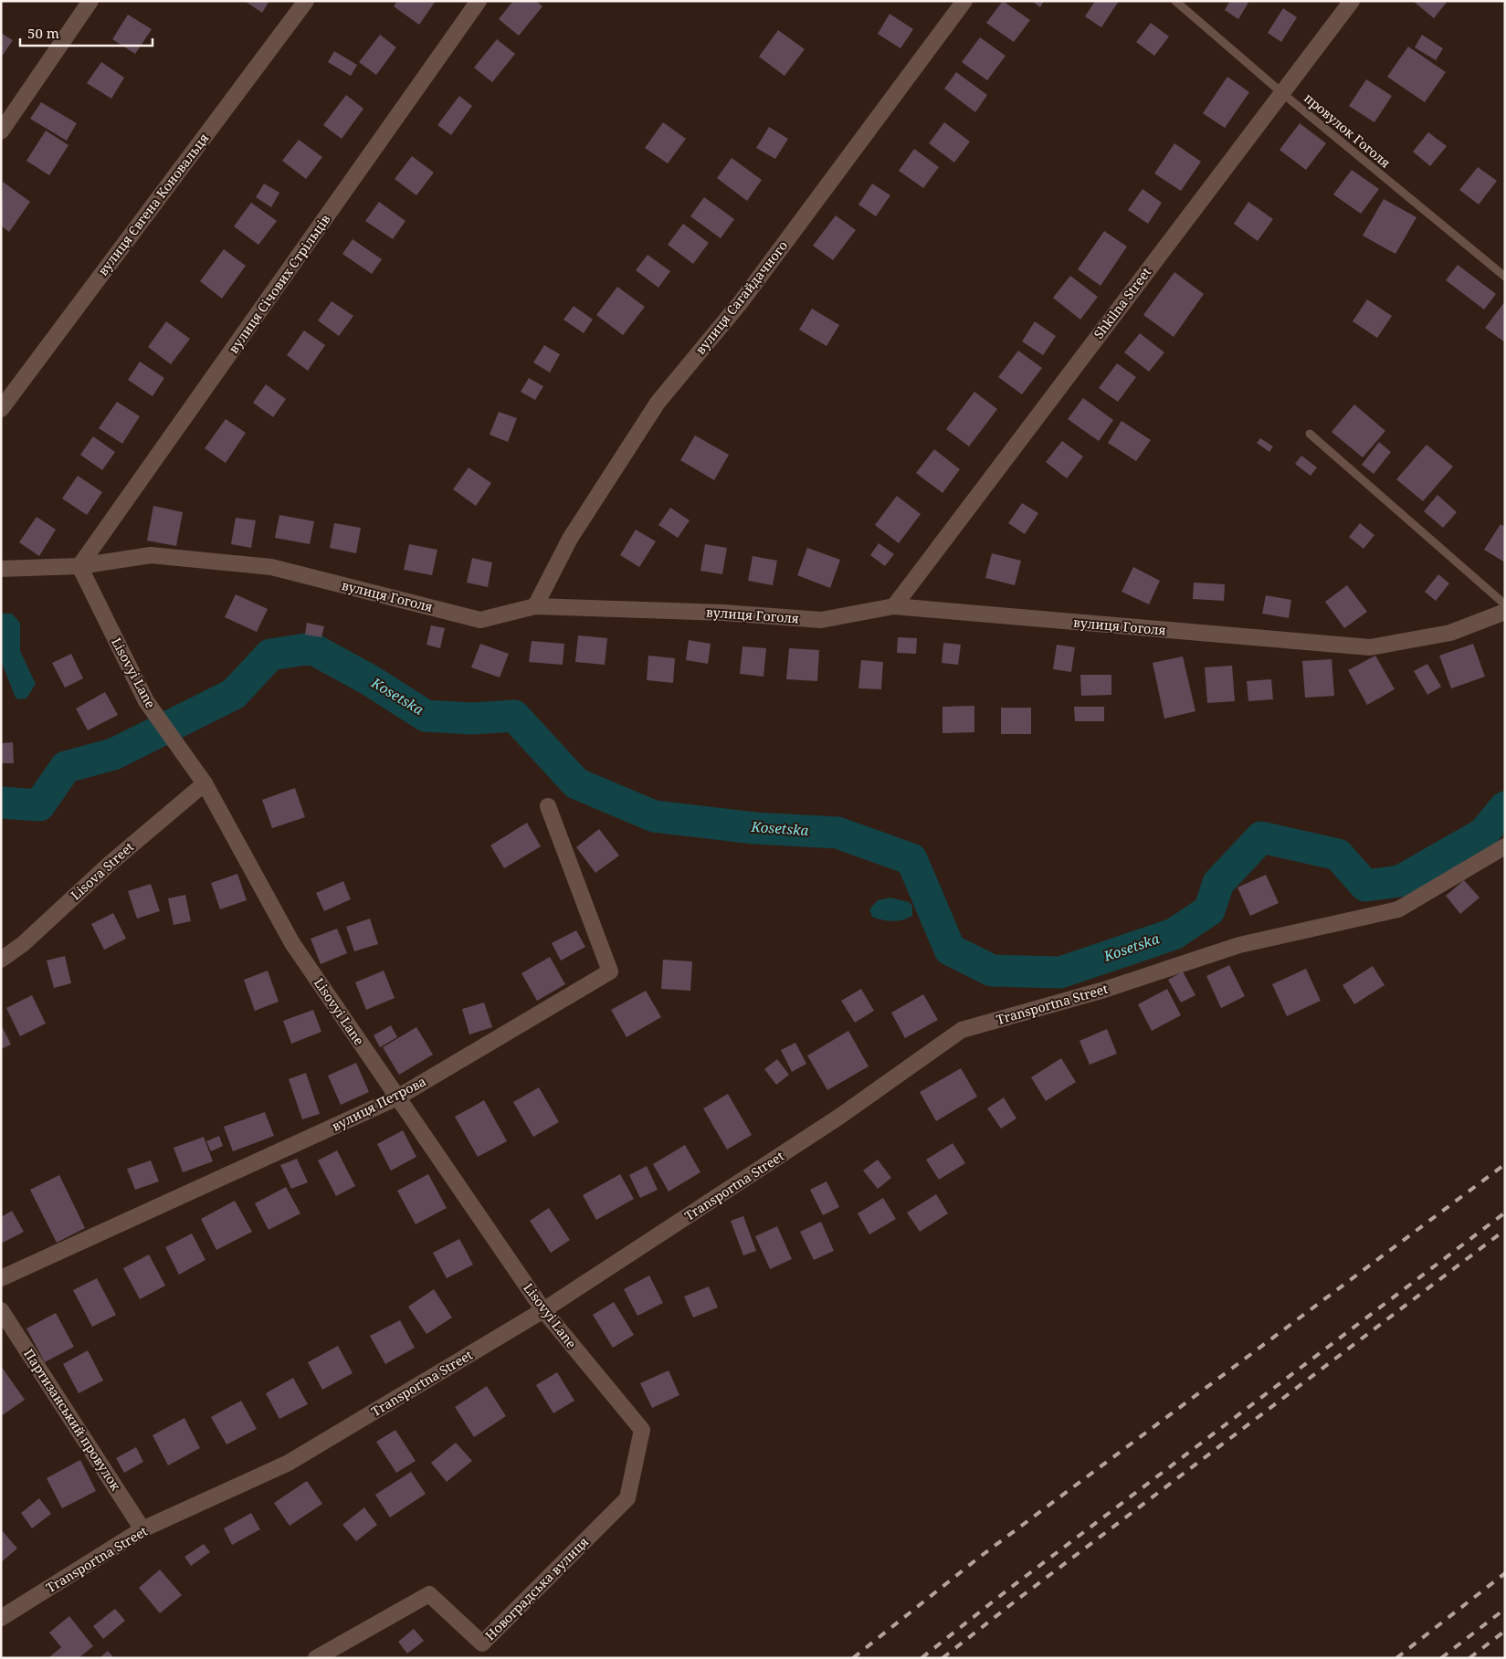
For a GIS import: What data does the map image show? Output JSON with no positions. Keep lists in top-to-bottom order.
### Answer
{
  "streets": {
    "street": [
      "вулиця Євгена Коновальця",
      "вулиця Січових Стрільців",
      "вулиця Сагайдачного",
      "Shkilna Street",
      "вулиця Гоголя",
      "Lisovyi Lane",
      "Lisova Street",
      "Transportna Street",
      "вулиця Петрова",
      "Партизанський провулок",
      "Новоградська вулиця"
    ],
    "lane": ["провулок Гоголя"]
  },
  "crossings": [
    ["провулок Гоголя", "Shkilna Street"],
    ["вулиця Січових Стрільців", "вулиця Гоголя"],
    ["вулиця Січових Стрільців", "Lisovyi Lane"],
    ["вулиця Сагайдачного", "вулиця Гоголя"],
    ["Shkilna Street", "вулиця Гоголя"],
    ["вулиця Гоголя", "Lisovyi Lane"],
    ["Lisovyi Lane", "Lisova Street"],
    ["Lisovyi Lane", "Transportna Street"],
    ["Lisovyi Lane", "вулиця Петрова"],
    ["Lisovyi Lane", "Новоградська вулиця"],
    ["Transportna Street", "Партизанський провулок"]
  ],
  "water": ["Kosetska"],
  "scale_bar": "50 m"
}
